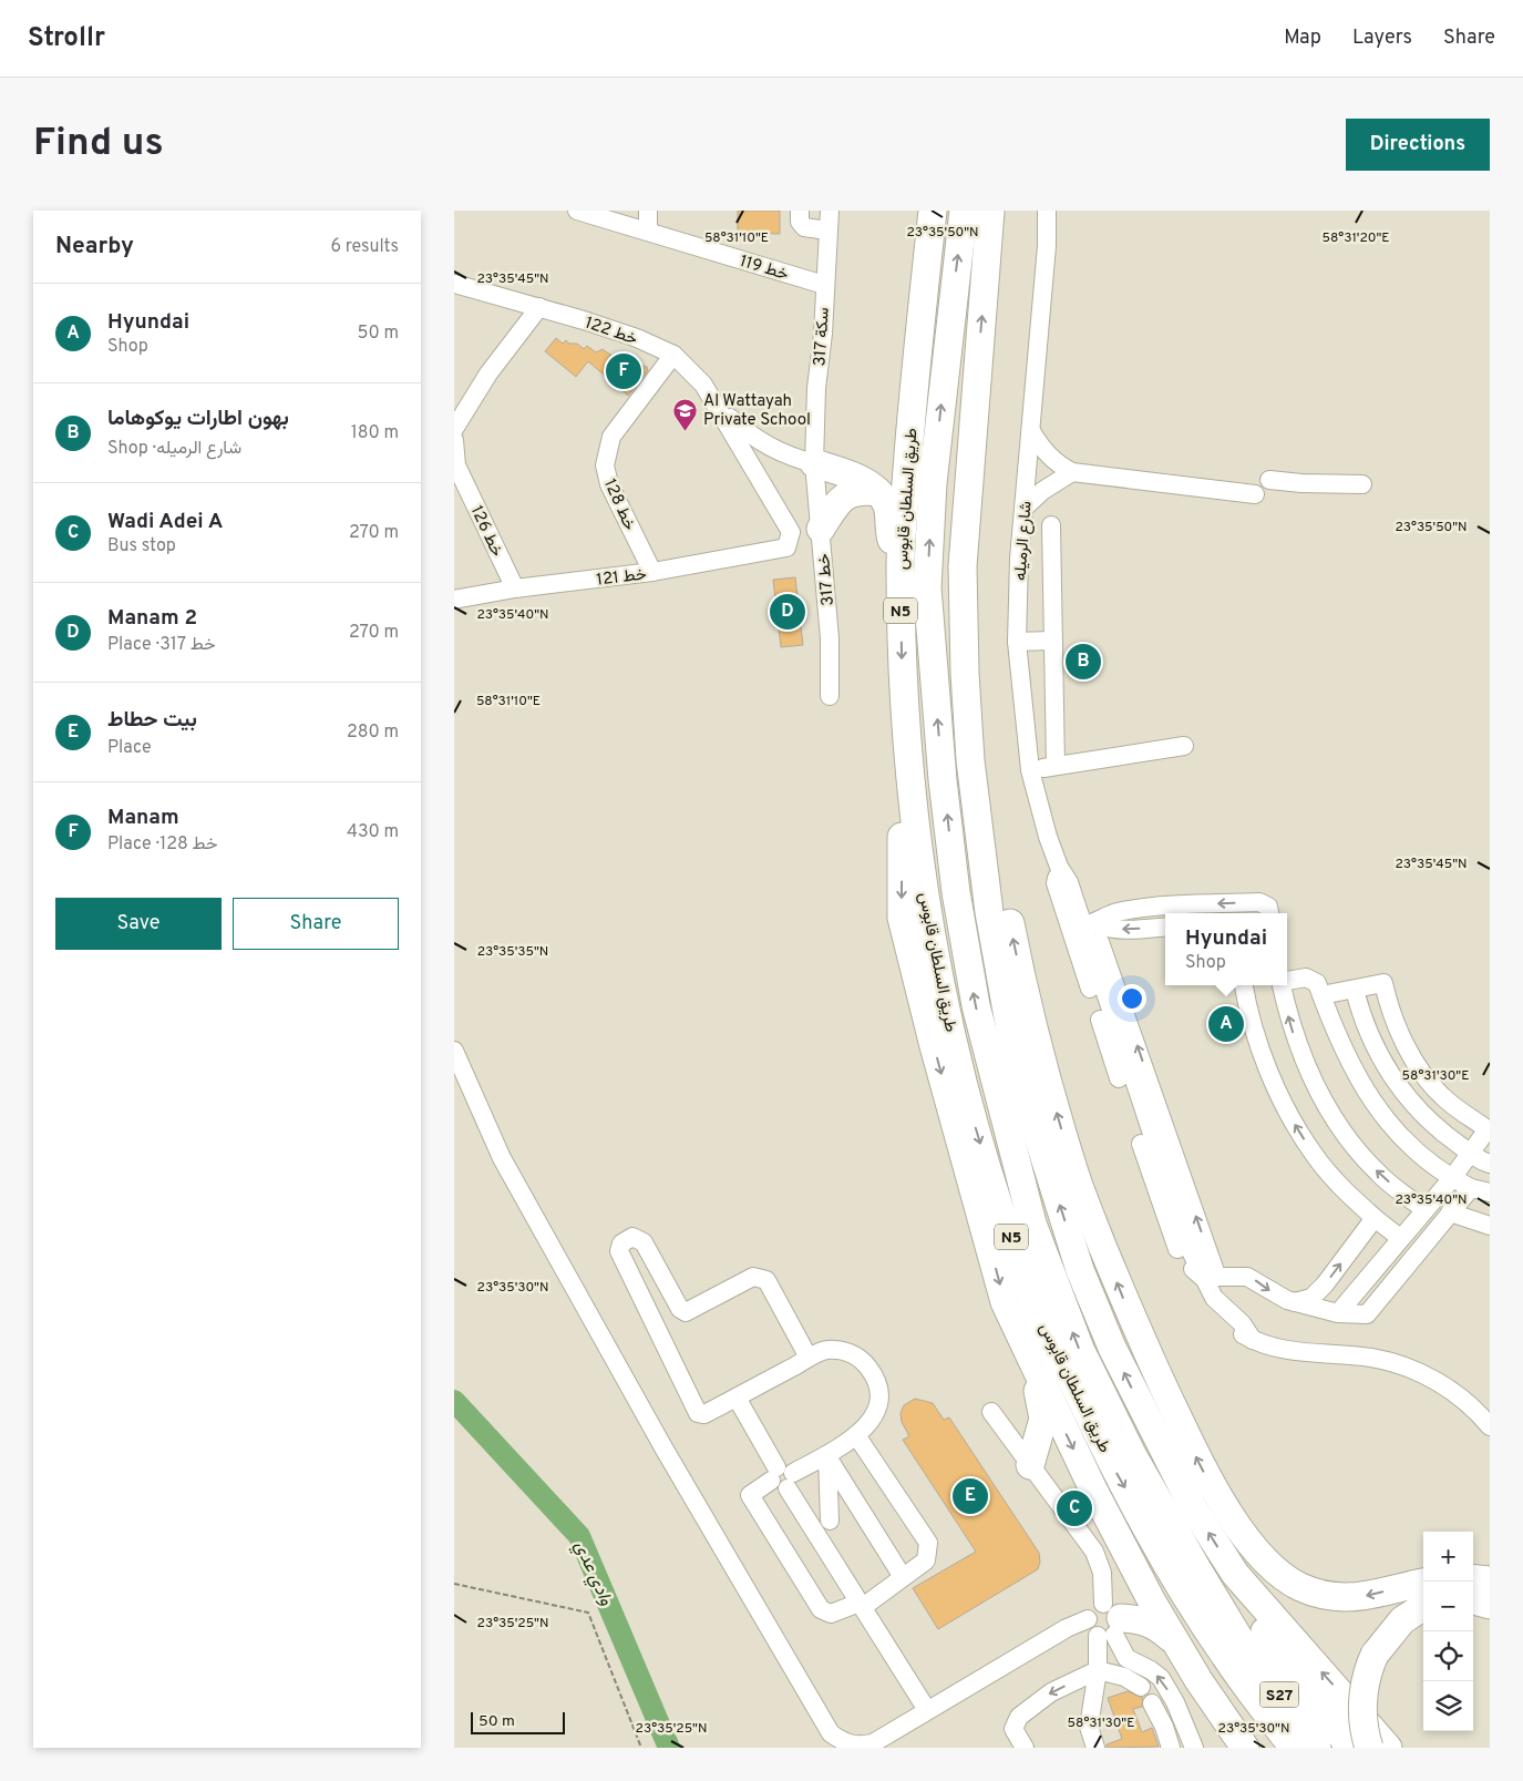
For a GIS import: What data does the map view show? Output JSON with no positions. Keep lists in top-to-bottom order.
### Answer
{
  "streets": {
    "highway": ["طريق السلطان قابوس", "N5", "S27"],
    "street": [
      "خط 119",
      "خط 122",
      "سكة 317",
      "خط 128",
      "خط 126",
      "شارع الرميله",
      "خط 121",
      "خط 317"
    ]
  },
  "crossings": [
    ["خط 119", "سكة 317"],
    ["خط 122", "خط 128"],
    ["خط 122", "خط 121"],
    ["سكة 317", "خط 317"],
    ["طريق السلطان قابوس", "S27"],
    ["خط 128", "خط 121"],
    ["خط 126", "خط 121"]
  ],
  "water": ["وادي عدي"],
  "places": {
    "school or university": ["Al Wattayah Private School"]
  },
  "scale_bar": "50 m",
  "page": {
    "header": "Strollr",
    "nav": ["Map", "Layers", "Share"],
    "buttons": [
      "Directions",
      ["Save", "Share"]
    ],
    "title": "Find us",
    "heading": ["Nearby", "6 results"],
    "list": [
      {
        "mark": "A",
        "name": "Hyundai",
        "note": "Shop",
        "value": "50 m"
      },
      {
        "mark": "B",
        "name": "بهون اطارات يوكوهاما",
        "note": "Shop · شارع الرميله",
        "value": "180 m"
      },
      {
        "mark": "C",
        "name": "Wadi Adei A",
        "note": "Bus stop",
        "value": "270 m"
      },
      {
        "mark": "D",
        "name": "Manam 2",
        "note": "Place · خط 317",
        "value": "270 m"
      },
      {
        "mark": "E",
        "name": "بيت حطاط",
        "note": "Place",
        "value": "280 m"
      },
      {
        "mark": "F",
        "name": "Manam",
        "note": "Place · خط 128",
        "value": "430 m"
      }
    ],
    "pins": [
      "F",
      "D",
      "B",
      "A",
      "E",
      "C"
    ],
    "popup": ["Hyundai", "Shop"],
    "map_buttons": ["+", "−"],
    "scale": "50 m"
  },
  "coordinates": [
    "23°35'50\"N",
    "58°31'10\"E",
    "58°31'20\"E",
    "23°35'45\"N",
    "23°35'40\"N",
    "23°35'35\"N",
    "58°31'30\"E",
    "23°35'30\"N",
    "23°35'25\"N"
  ]
}
